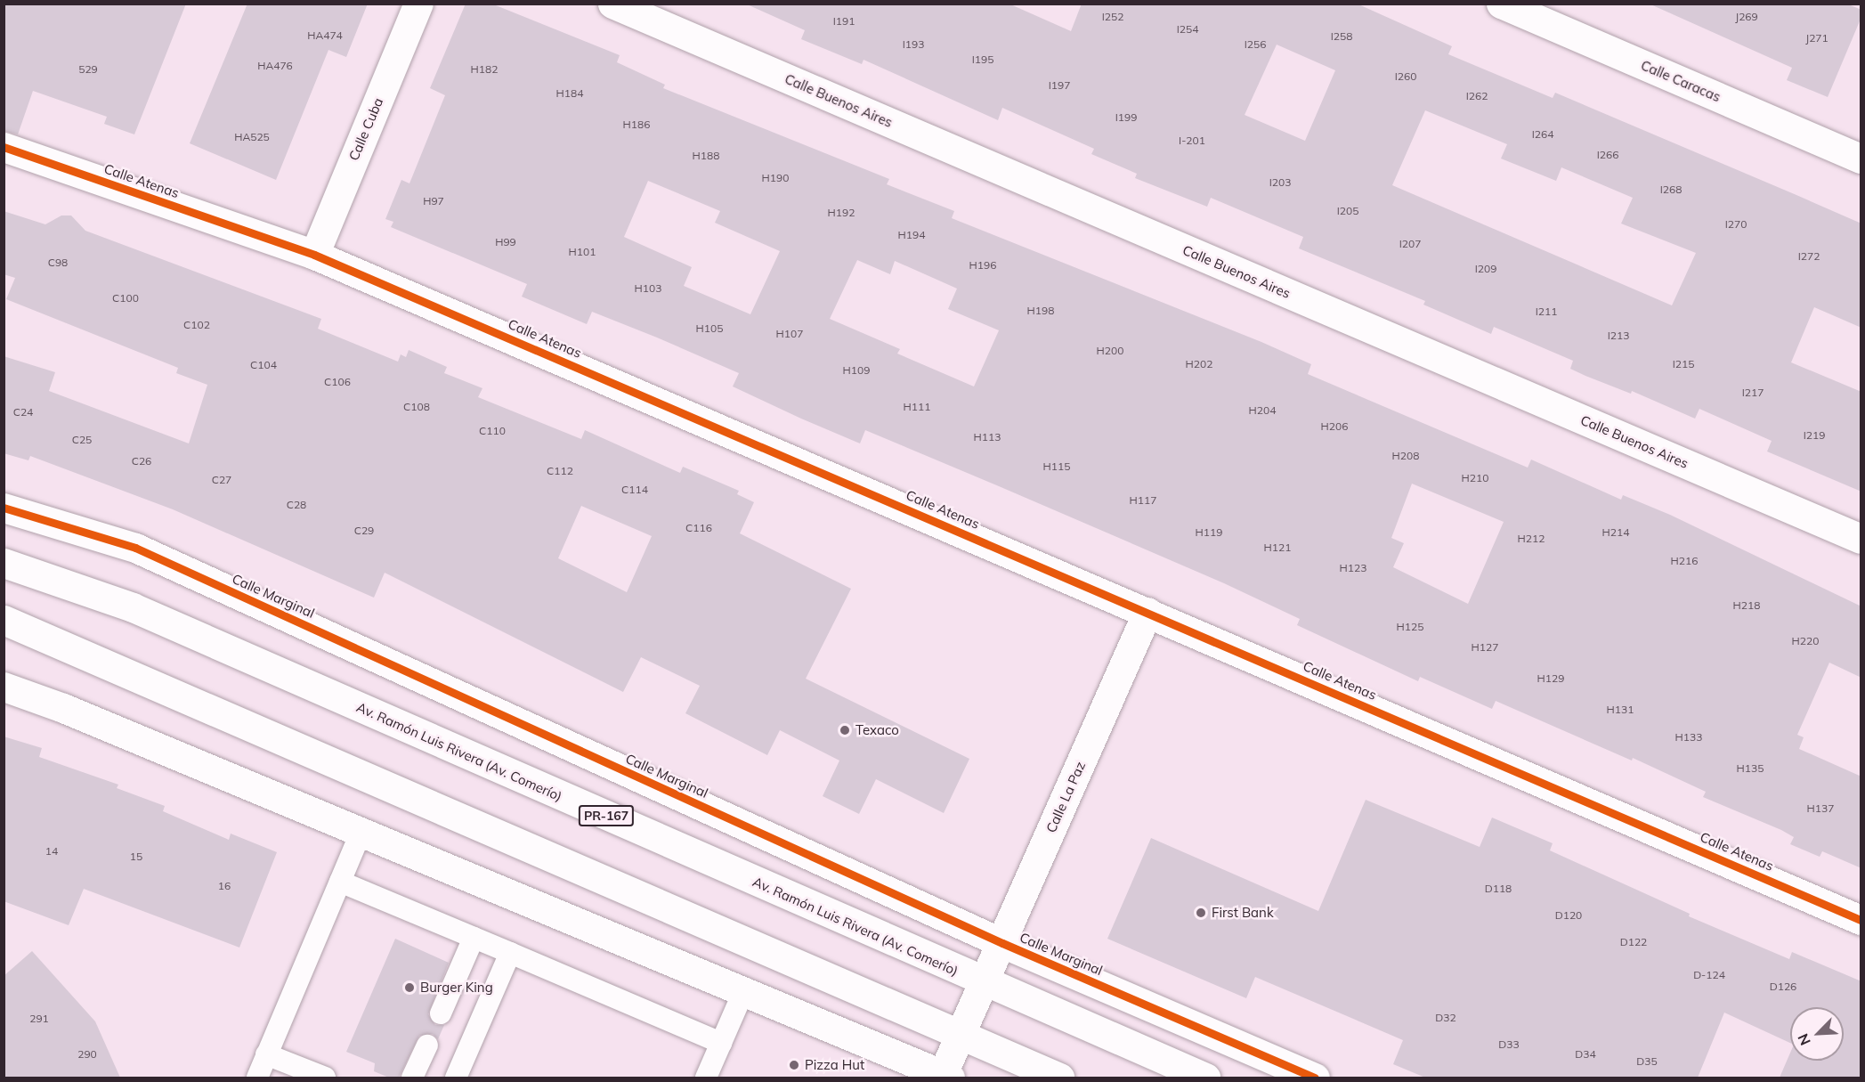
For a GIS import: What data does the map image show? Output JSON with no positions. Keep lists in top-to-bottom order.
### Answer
{
  "streets": {
    "street": [
      "Calle Caracas",
      "Calle Buenos Aires",
      "Calle Cuba",
      "Calle Atenas",
      "Calle Marginal",
      "Av. Ramón Luis Rivera (Av. Comerío)",
      "Calle La Paz",
      "PR-167"
    ]
  },
  "crossings": [
    ["Calle Cuba", "Calle Atenas"],
    ["Calle Atenas", "Calle La Paz"],
    ["Calle Marginal", "Calle La Paz"],
    ["Av. Ramón Luis Rivera (Av. Comerío)", "Calle La Paz"]
  ],
  "places": [
    "Texaco",
    "First Bank",
    "Burger King",
    "Pizza Hut"
  ],
  "house_numbers": [
    "I252",
    "J269",
    "I191",
    "I254",
    "HA474",
    "I258",
    "J271",
    "I193",
    "I256",
    "I195",
    "HA476",
    "529",
    "H182",
    "I260",
    "I197",
    "H184",
    "I262",
    "I199",
    "H186",
    "I264",
    "HA525",
    "I-201",
    "I266",
    "H188",
    "H190",
    "I203",
    "I268",
    "H97",
    "I205",
    "H192",
    "I270",
    "H194",
    "H99",
    "I207",
    "H101",
    "I272",
    "C98",
    "H196",
    "I209",
    "H103",
    "C100",
    "H198",
    "I211",
    "C102",
    "H105",
    "H107",
    "I213",
    "H200",
    "H202",
    "I215",
    "C104",
    "H109",
    "C106",
    "I217",
    "C108",
    "H111",
    "H204",
    "C24",
    "H206",
    "C110",
    "I219",
    "H113",
    "C25",
    "H208",
    "C26",
    "H115",
    "C112",
    "H210",
    "C27",
    "C114",
    "H117",
    "C28",
    "C116",
    "C29",
    "H119",
    "H214",
    "H212",
    "H121",
    "H216",
    "H123",
    "H218",
    "H125",
    "H220",
    "H127",
    "H129",
    "H131",
    "H133",
    "H135",
    "H137",
    "14",
    "15",
    "16",
    "D118",
    "D120",
    "D122",
    "D-124",
    "D126",
    "D32",
    "291",
    "D33",
    "290",
    "D34",
    "D35"
  ],
  "north": "bottom left"
}
